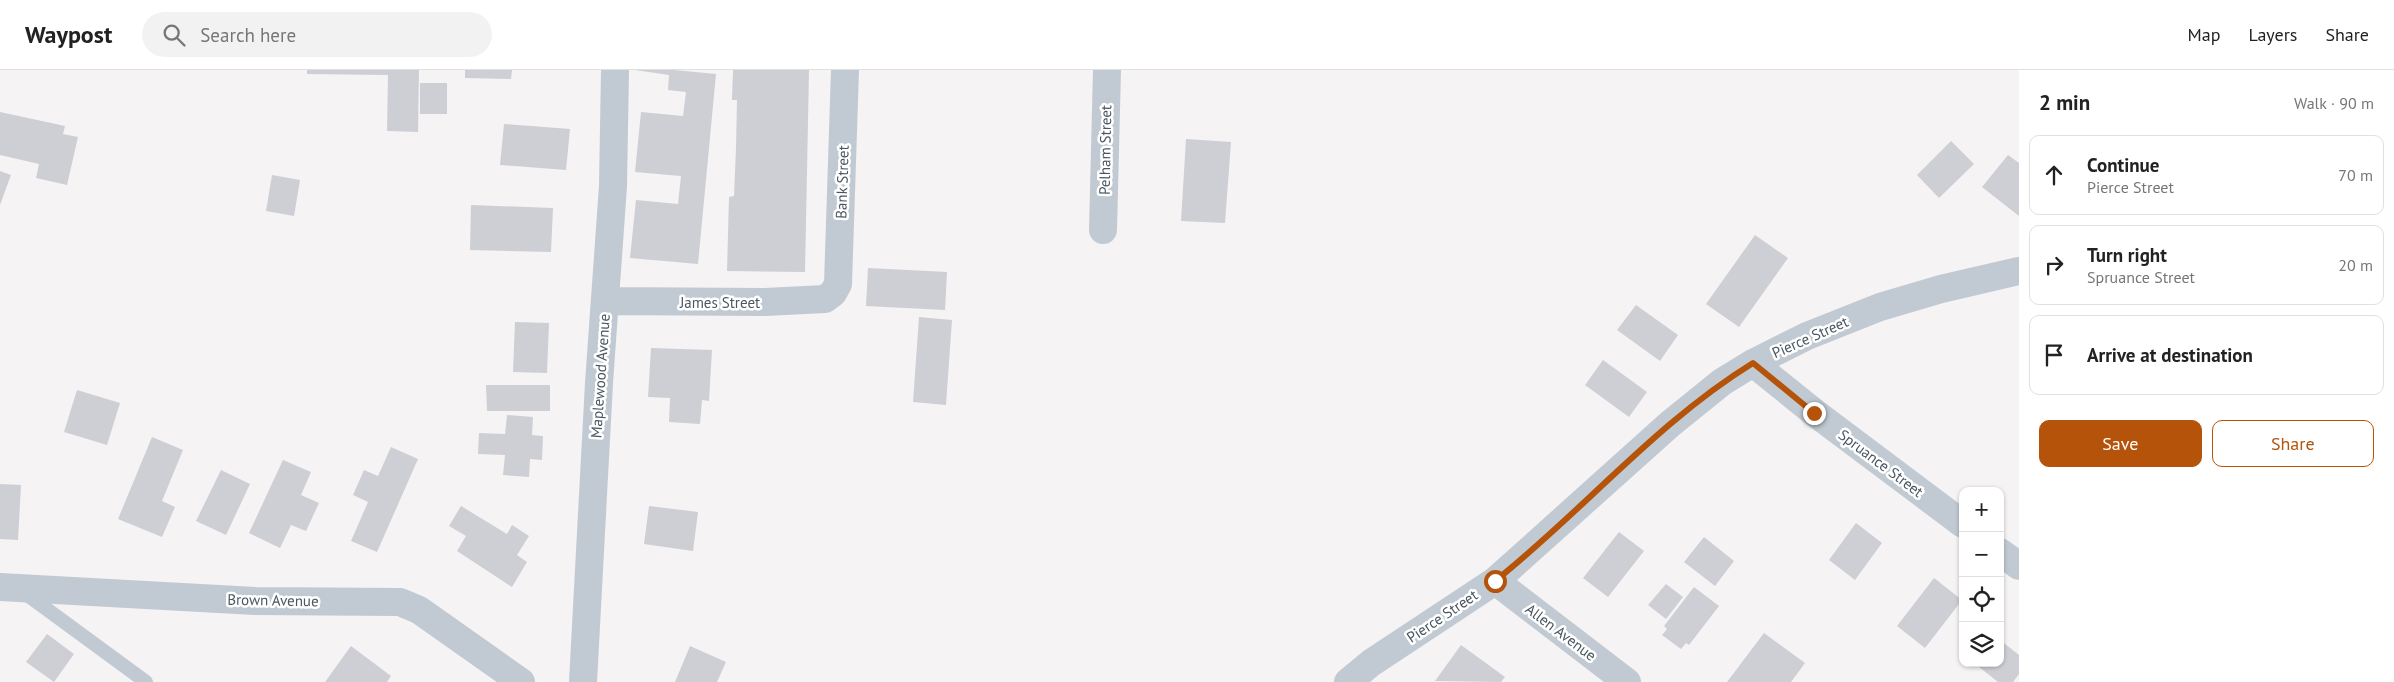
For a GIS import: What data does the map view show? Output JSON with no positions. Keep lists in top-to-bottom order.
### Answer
{
  "streets": {
    "street": [
      "Pelham Street",
      "Bank Street",
      "James Street",
      "Pierce Street",
      "Maplewood Avenue",
      "Spruance Street",
      "Brown Avenue",
      "Allen Avenue"
    ]
  },
  "crossings": [
    ["Bank Street", "James Street"],
    ["James Street", "Maplewood Avenue"],
    ["Pierce Street", "Spruance Street"],
    ["Pierce Street", "Allen Avenue"]
  ],
  "page": {
    "header": "Waypost",
    "search": "Search here",
    "nav": ["Map", "Layers", "Share"],
    "heading": ["2 min", "Walk · 90 m"],
    "list": [
      ["Continue", "Pierce Street", "70 m"],
      ["Turn right", "Spruance Street", "20 m"],
      "Arrive at destination"
    ],
    "buttons": ["Save", "Share"],
    "map_buttons": ["+", "−"]
  }
}
